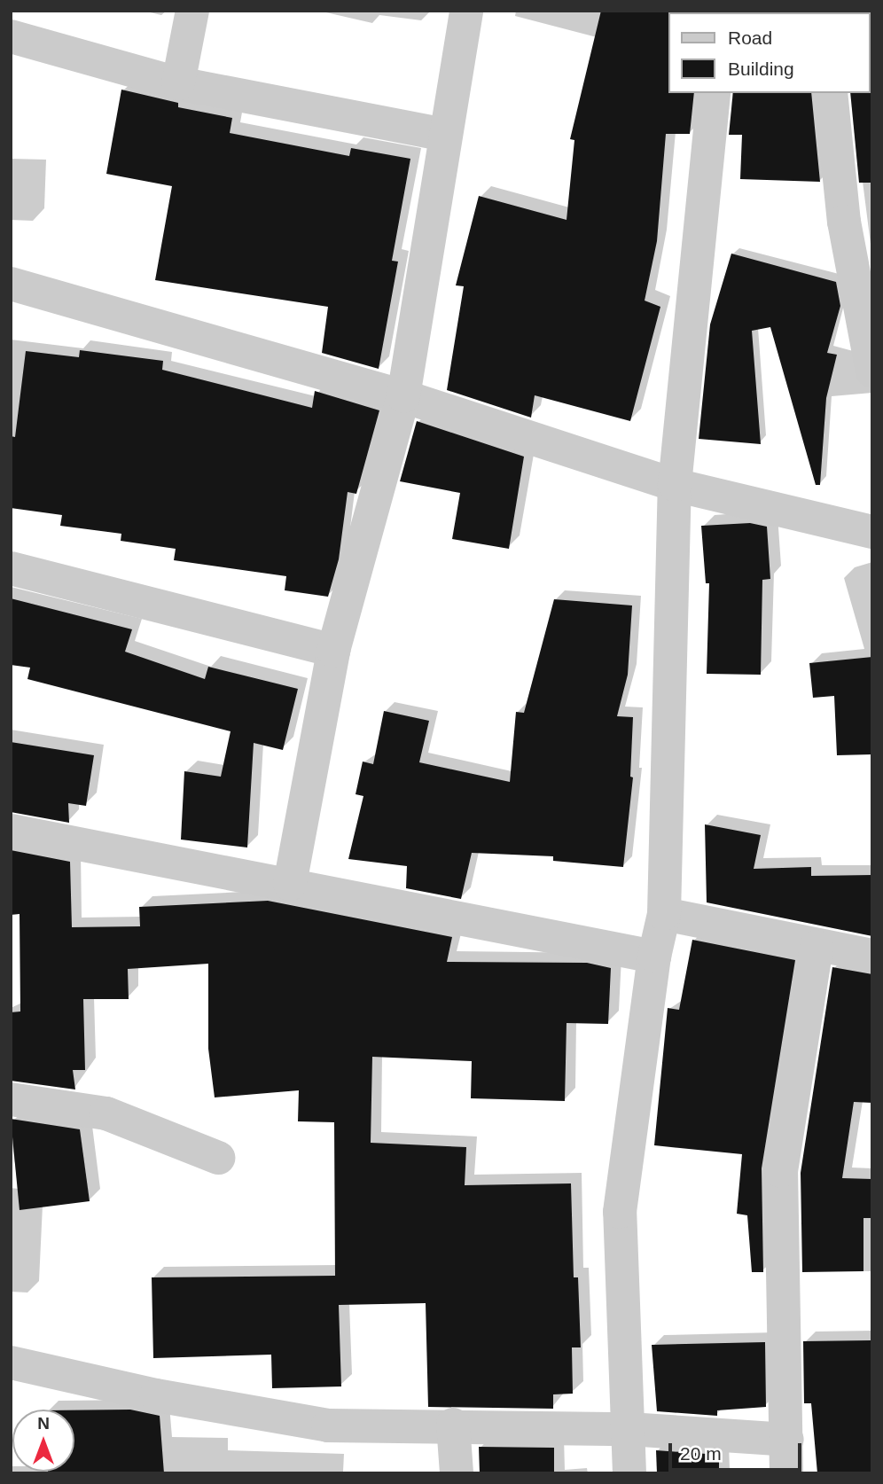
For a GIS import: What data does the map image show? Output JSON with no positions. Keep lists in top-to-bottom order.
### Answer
{
  "legend": ["Road", "Building"],
  "scale_bar": "20 m",
  "north": "top"
}
